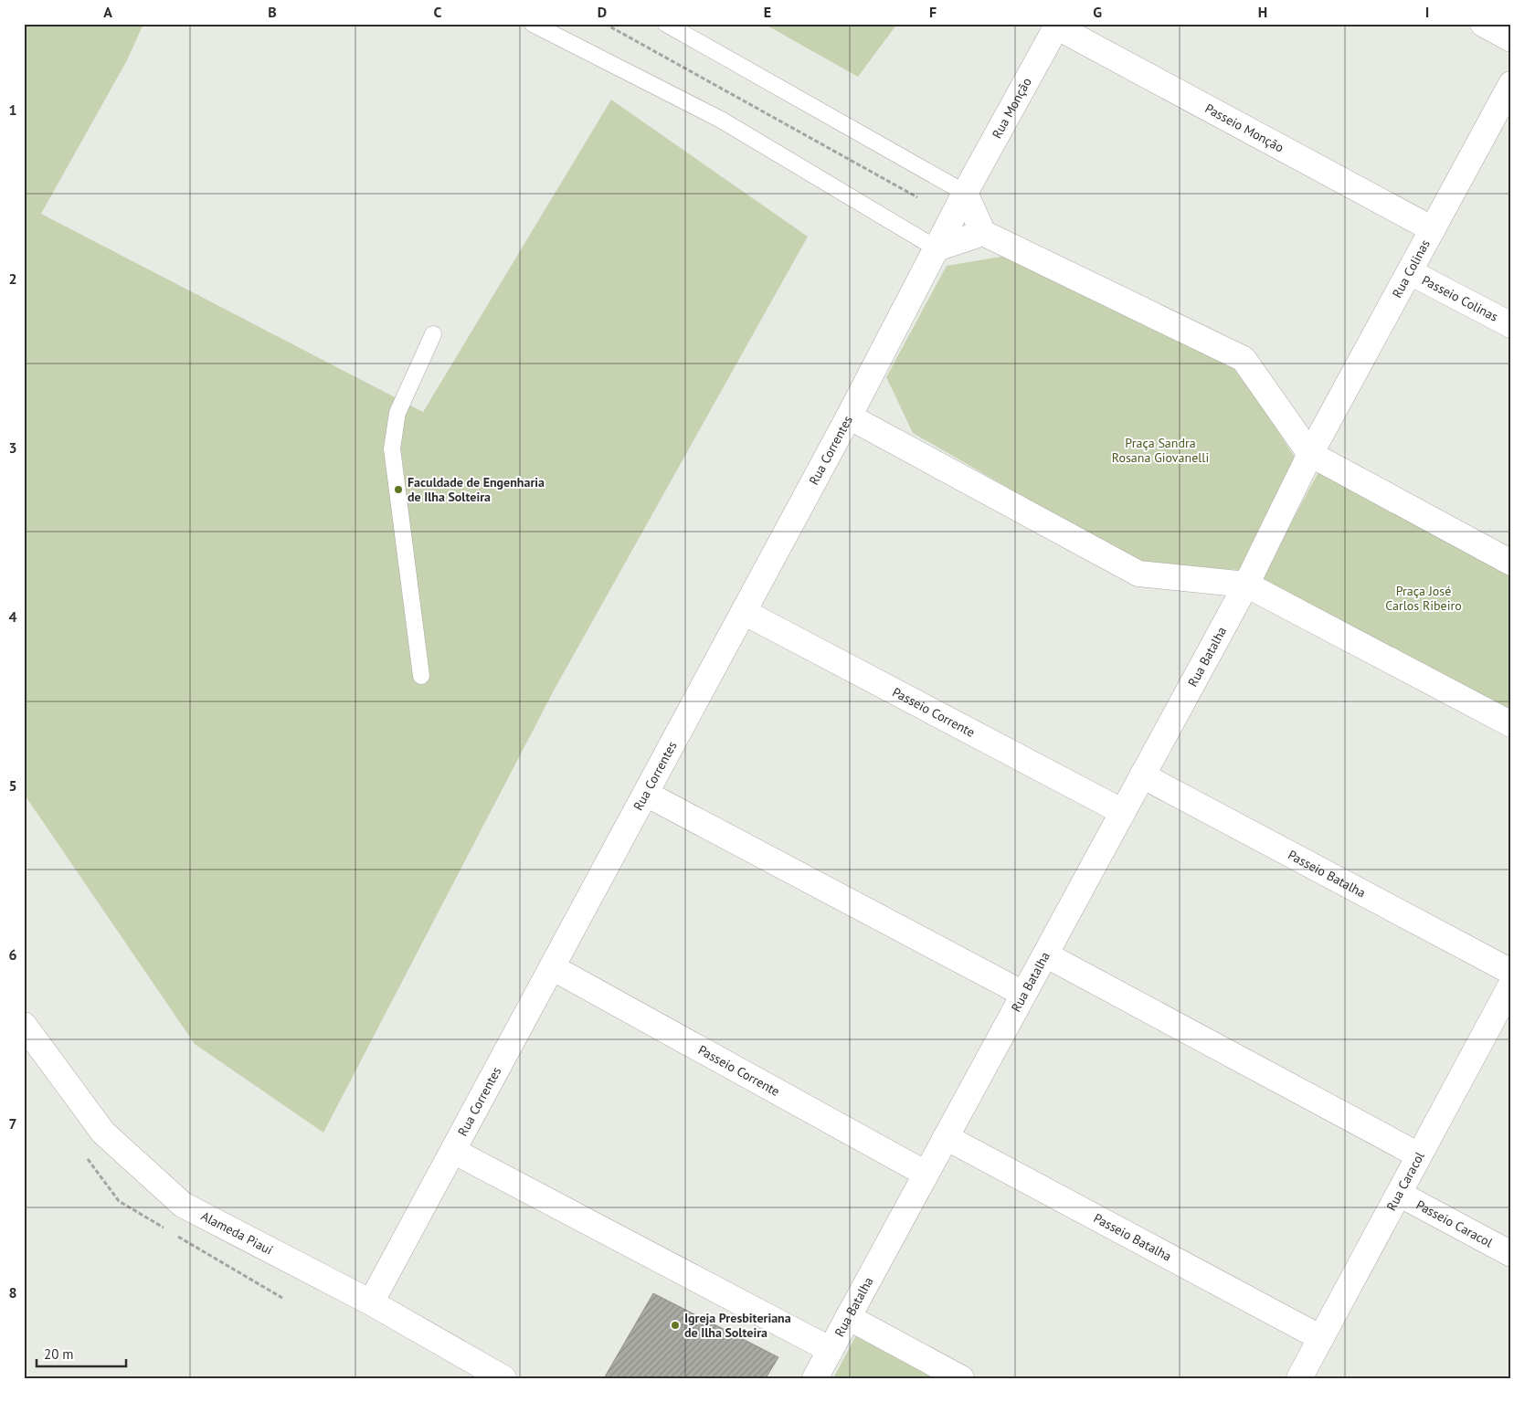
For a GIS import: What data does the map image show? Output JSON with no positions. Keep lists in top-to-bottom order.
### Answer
{
  "streets": {
    "street": [
      "Rua Monção",
      "Passeio Monção",
      "Rua Colinas",
      "Passeio Colinas",
      "Rua Correntes",
      "Rua Batalha",
      "Passeio Corrente",
      "Passeio Batalha",
      "Rua Caracol",
      "Passeio Caracol",
      "Alameda Piauí"
    ]
  },
  "crossings": [
    ["Rua Monção", "Passeio Monção"],
    ["Rua Monção", "Rua Correntes"],
    ["Passeio Monção", "Rua Colinas"],
    ["Rua Colinas", "Passeio Colinas"],
    ["Rua Colinas", "Rua Batalha"],
    ["Rua Correntes", "Passeio Corrente"],
    ["Rua Correntes", "Alameda Piauí"],
    ["Rua Batalha", "Passeio Corrente"],
    ["Rua Batalha", "Passeio Batalha"],
    ["Passeio Batalha", "Rua Caracol"],
    ["Rua Caracol", "Passeio Caracol"]
  ],
  "parks": ["Praça Sandra Rosana Giovanelli", "Praça José Carlos Ribeiro"],
  "places": ["Faculdade de Engenharia de Ilha Solteira", "Igreja Presbiteriana de Ilha Solteira"],
  "scale_bar": "20 m",
  "grid": {
    "columns": [
      "A",
      "B",
      "C",
      "D",
      "E",
      "F",
      "G",
      "H",
      "I"
    ],
    "rows": [
      "1",
      "2",
      "3",
      "4",
      "5",
      "6",
      "7",
      "8"
    ]
  }
}
